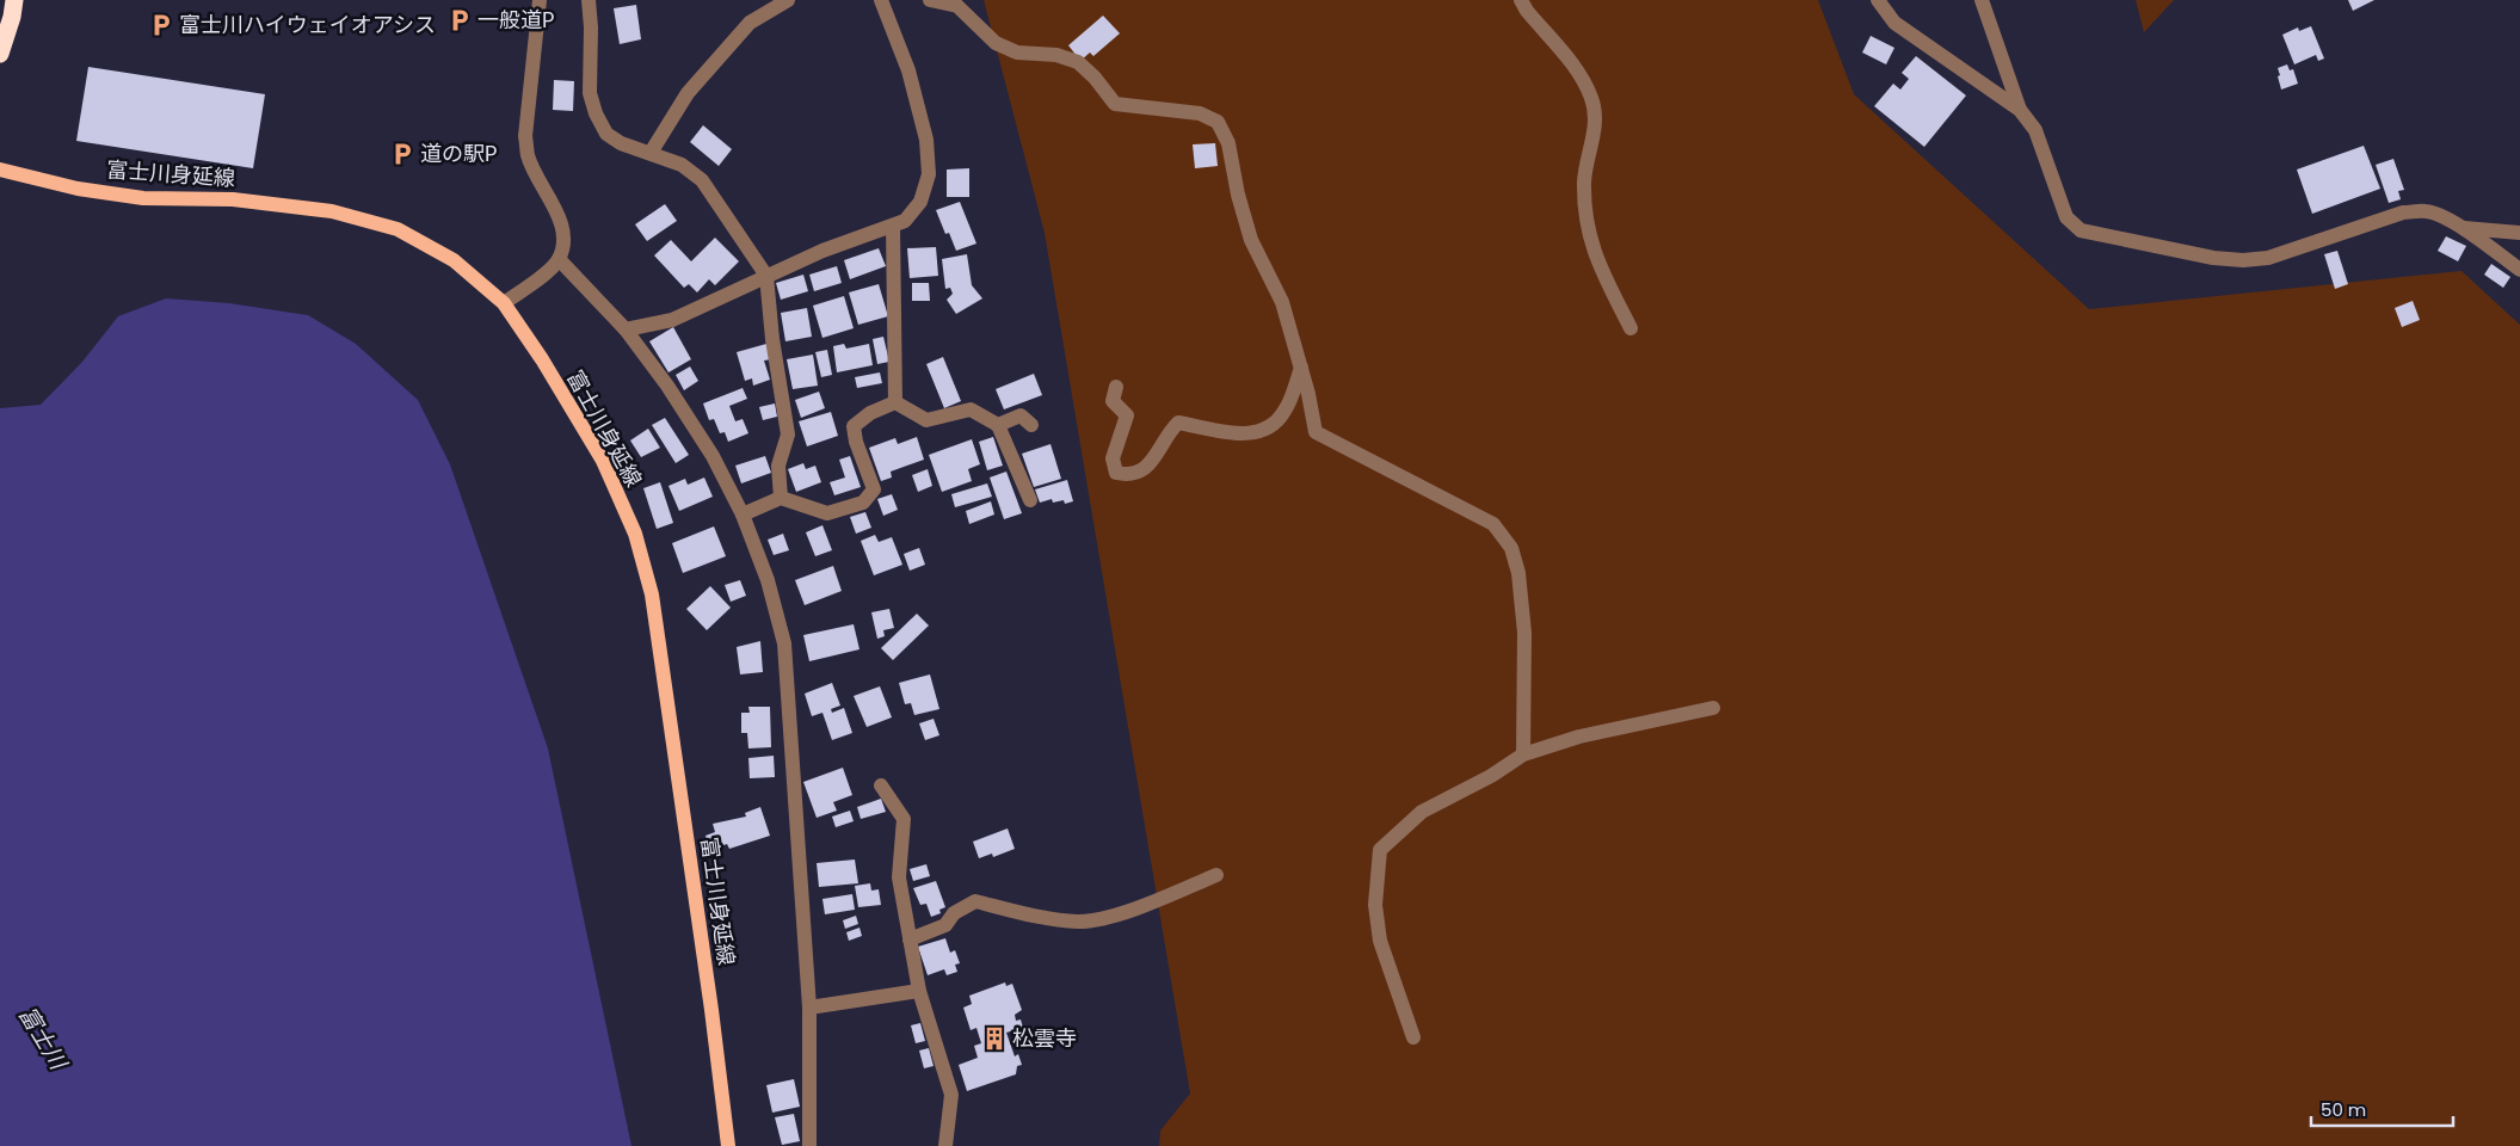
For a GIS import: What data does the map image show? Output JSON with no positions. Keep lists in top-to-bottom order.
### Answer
{
  "streets": {
    "main road": ["富士川身延線"]
  },
  "water": ["富士川"],
  "places": {
    "parking": ["一般道P", "富士川ハイウェイオアシス", "道の駅P"],
    "building": ["松雲寺"]
  },
  "scale_bar": "50 m"
}
